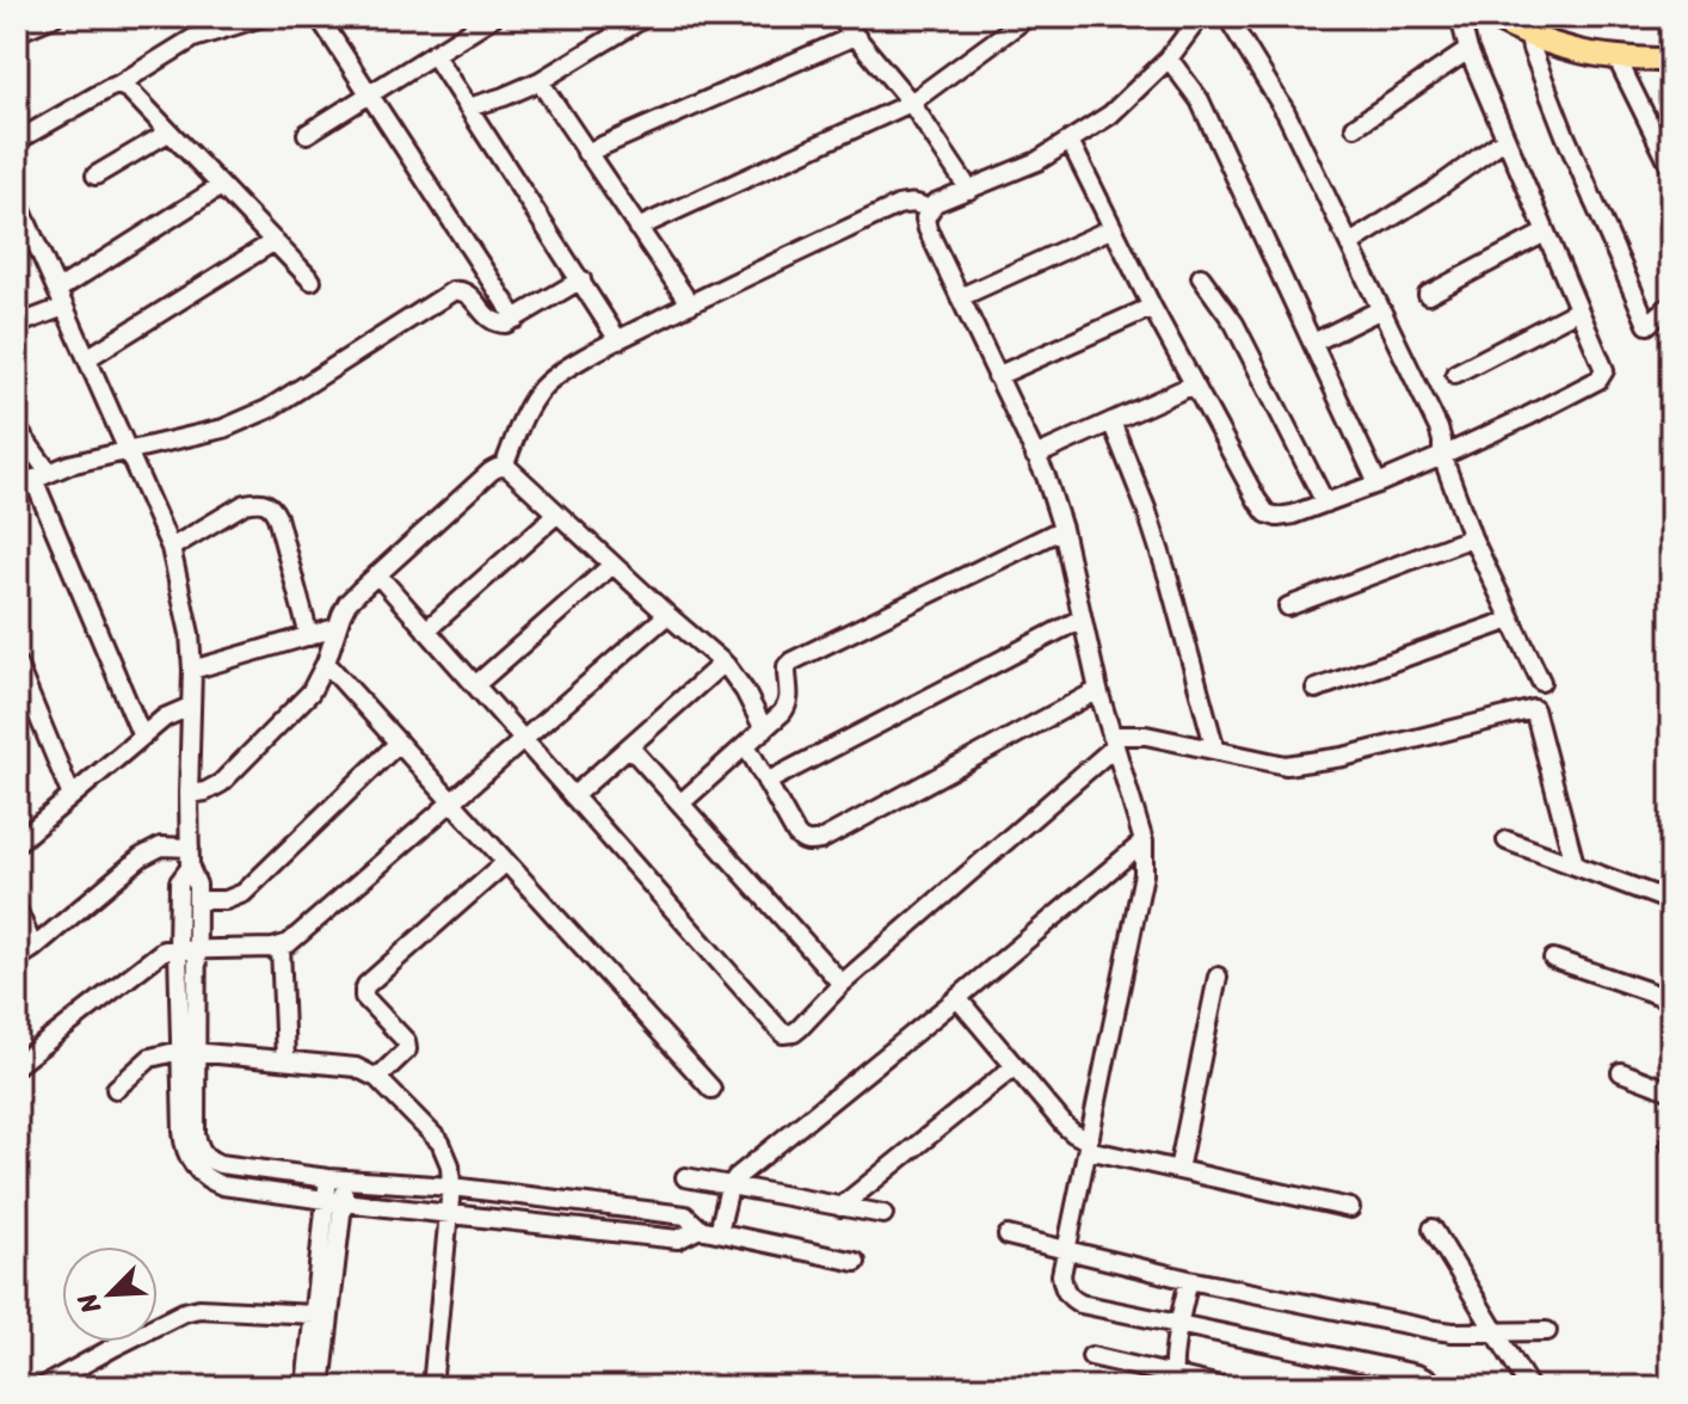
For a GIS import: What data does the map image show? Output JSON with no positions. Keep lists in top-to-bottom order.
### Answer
{
  "north": "bottom left"
}
